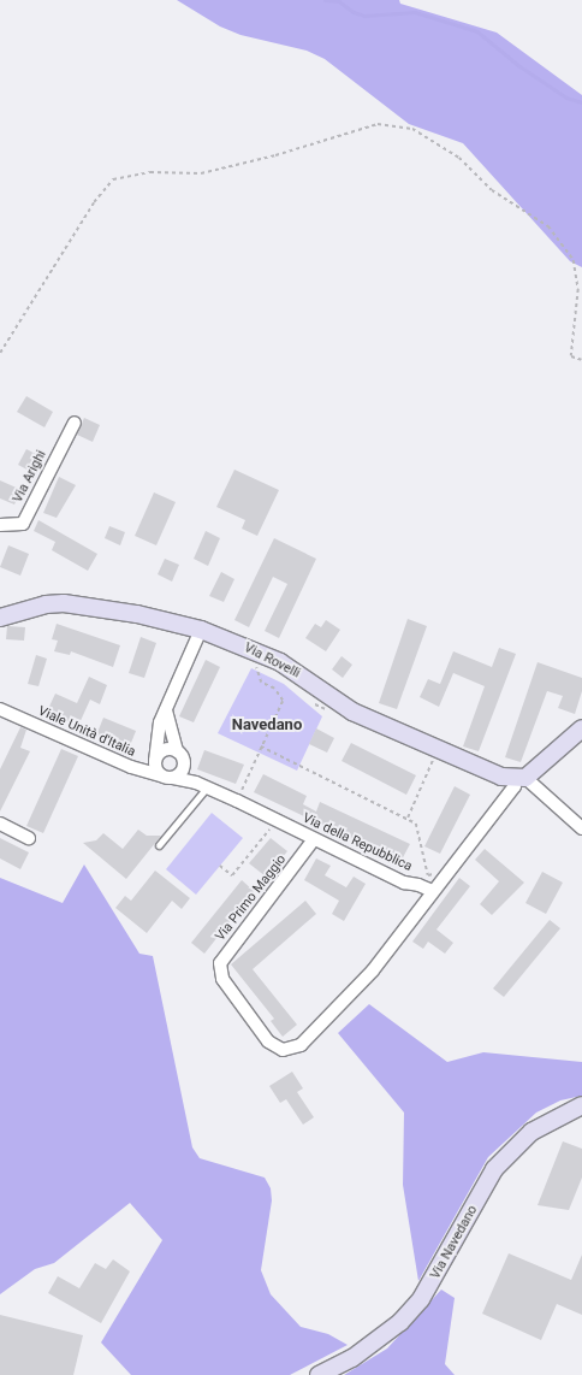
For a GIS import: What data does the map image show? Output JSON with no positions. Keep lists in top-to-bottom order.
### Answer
{
  "streets": {
    "street": [
      "Via Arighi",
      "Via Rovelli",
      "Viale Unità d'Italia",
      "Via della Repubblica",
      "Via Primo Maggio",
      "Via Navedano"
    ]
  },
  "crossings": [
    ["Viale Unità d'Italia", "Via della Repubblica"],
    ["Via della Repubblica", "Via Primo Maggio"]
  ],
  "districts": ["Navedano"]
}
